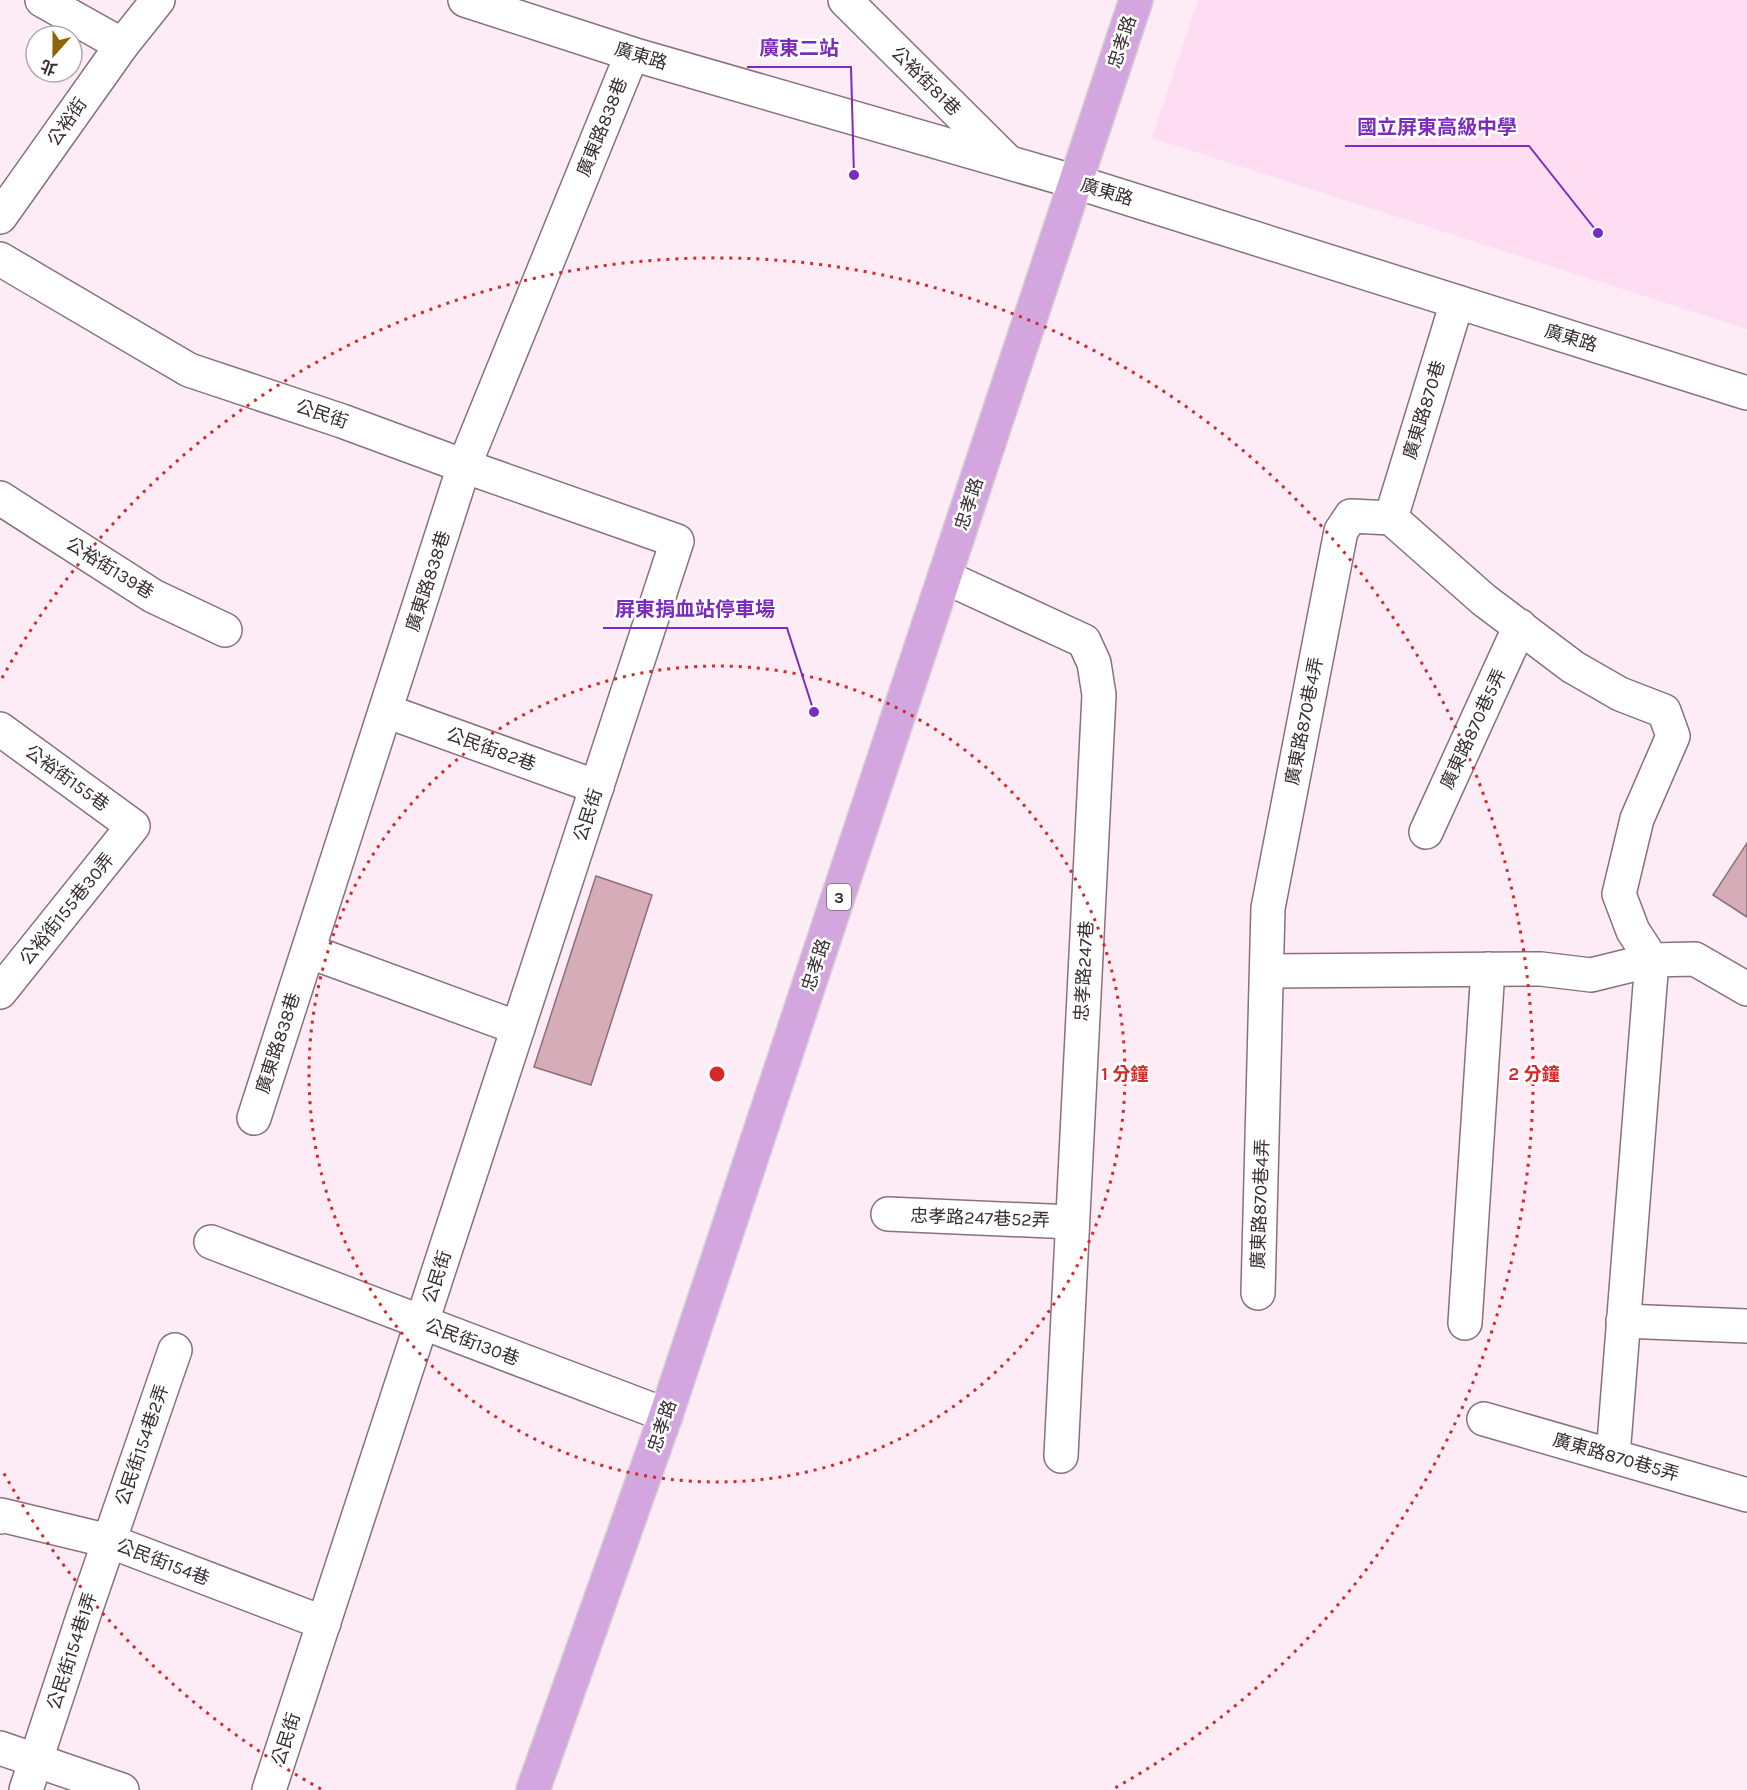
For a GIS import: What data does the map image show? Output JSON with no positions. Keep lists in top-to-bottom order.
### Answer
{
  "streets": {
    "main road": ["忠孝路", "3"],
    "street": [
      "廣東路",
      "公裕街81巷",
      "公裕街",
      "廣東路838巷",
      "廣東路870巷",
      "公民街",
      "公裕街139巷",
      "廣東路870巷4弄",
      "廣東路870巷5弄",
      "公民街82巷",
      "公裕街155巷",
      "公裕街155巷30弄",
      "忠孝路247巷",
      "忠孝路247巷52弄",
      "公民街130巷",
      "公民街154巷2弄",
      "公民街154巷",
      "公民街154巷1弄"
    ]
  },
  "crossings": [
    ["忠孝路", "廣東路"],
    ["忠孝路", "忠孝路247巷"],
    ["忠孝路", "公民街130巷"],
    ["廣東路", "公裕街81巷"],
    ["廣東路", "廣東路838巷"],
    ["廣東路", "廣東路870巷"],
    ["廣東路838巷", "公民街"],
    ["廣東路838巷", "公民街82巷"],
    ["廣東路870巷", "廣東路870巷4弄"],
    ["公民街", "公民街82巷"],
    ["公民街", "公民街130巷"],
    ["公民街", "公民街154巷"],
    ["公裕街155巷", "公裕街155巷30弄"],
    ["忠孝路247巷", "忠孝路247巷52弄"],
    ["公民街154巷2弄", "公民街154巷"],
    ["公民街154巷2弄", "公民街154巷1弄"],
    ["公民街154巷", "公民街154巷1弄"]
  ],
  "places": ["廣東二站", "國立屏東高級中學", "屏東捐血站停車場"],
  "north": "bottom",
  "rings": ["1 分鐘", "2 分鐘"]
}
